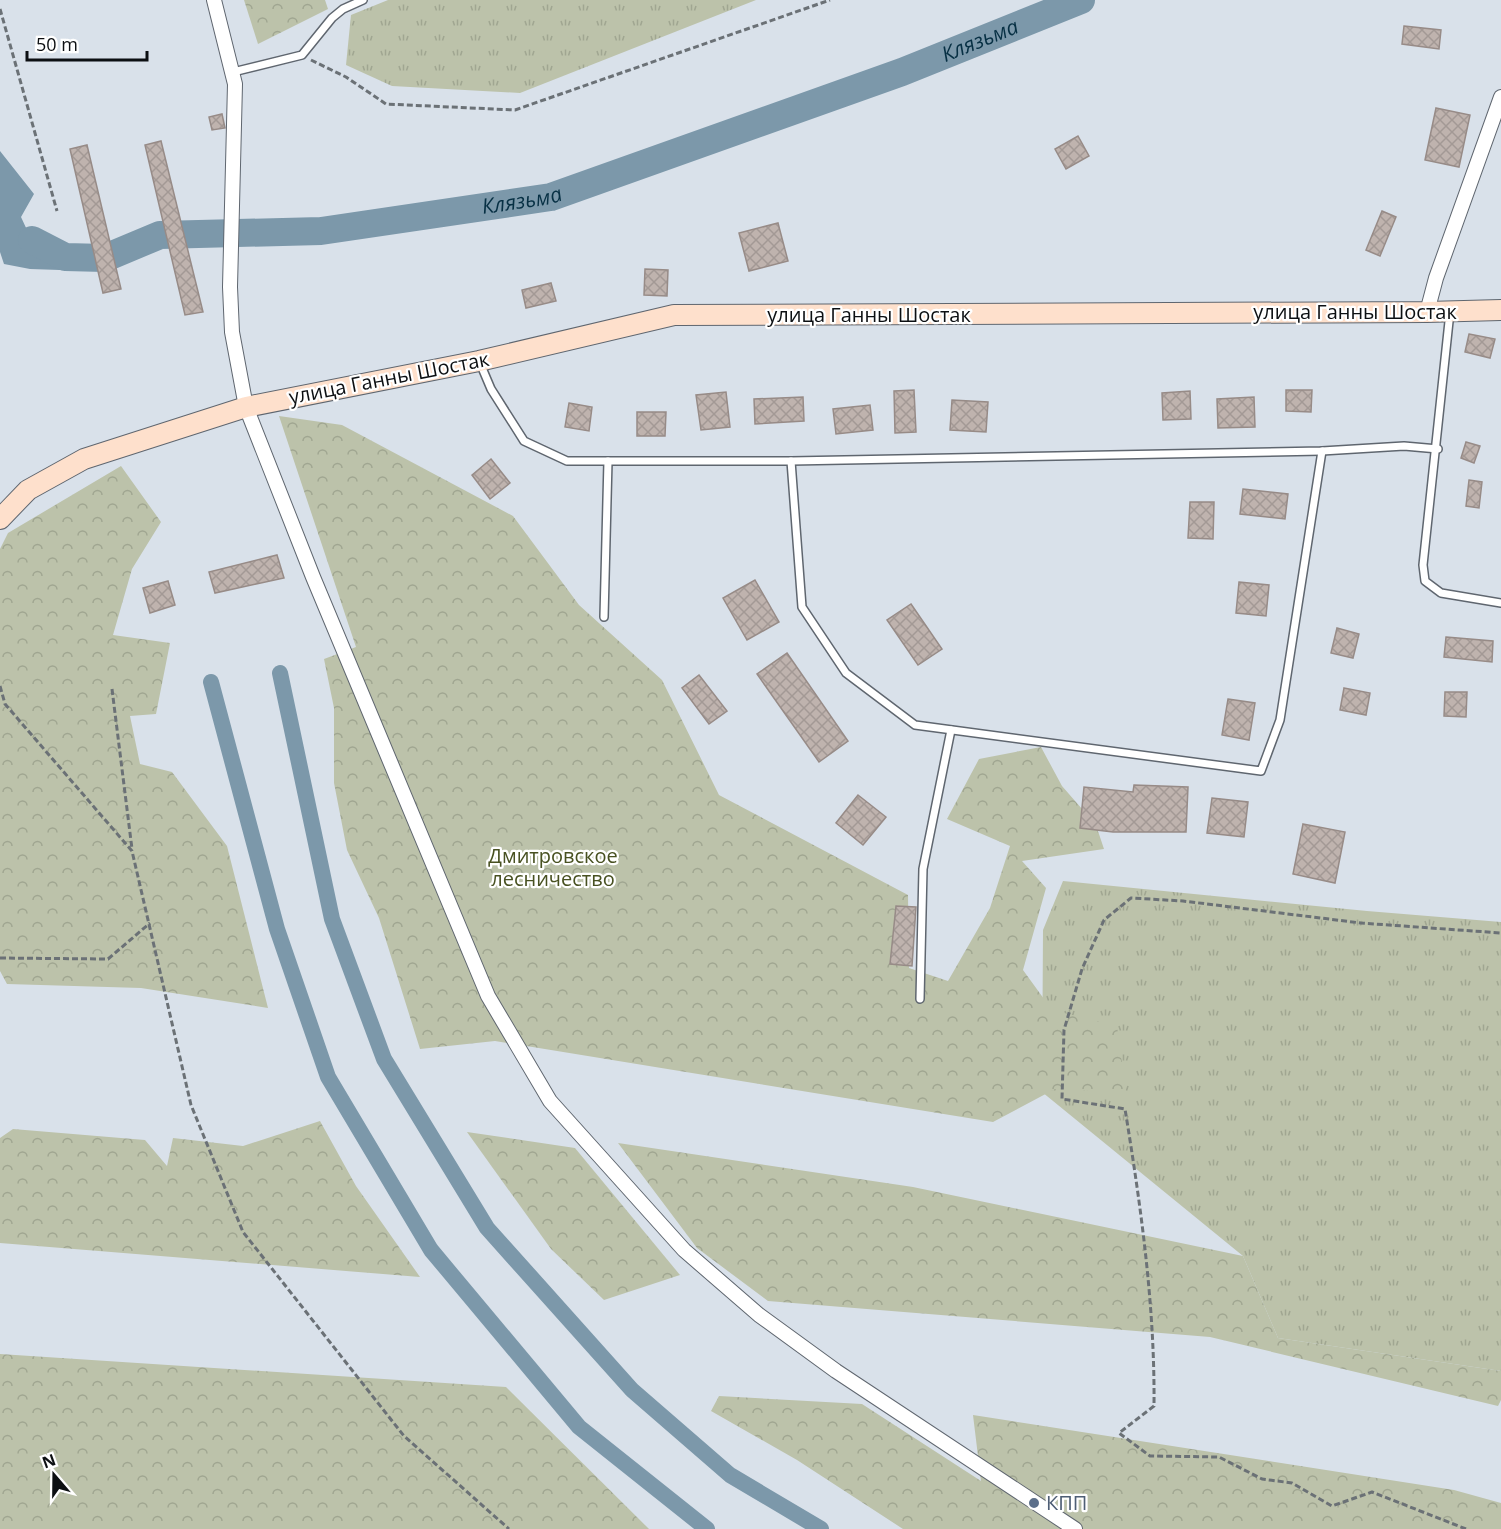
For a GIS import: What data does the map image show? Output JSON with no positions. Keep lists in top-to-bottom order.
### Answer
{
  "streets": {
    "main road": ["улица Ганны Шостак"]
  },
  "water": ["Клязьма"],
  "parks": ["Дмитровское лесничество"],
  "places": ["КПП"],
  "scale_bar": "50 m",
  "north": "top"
}
